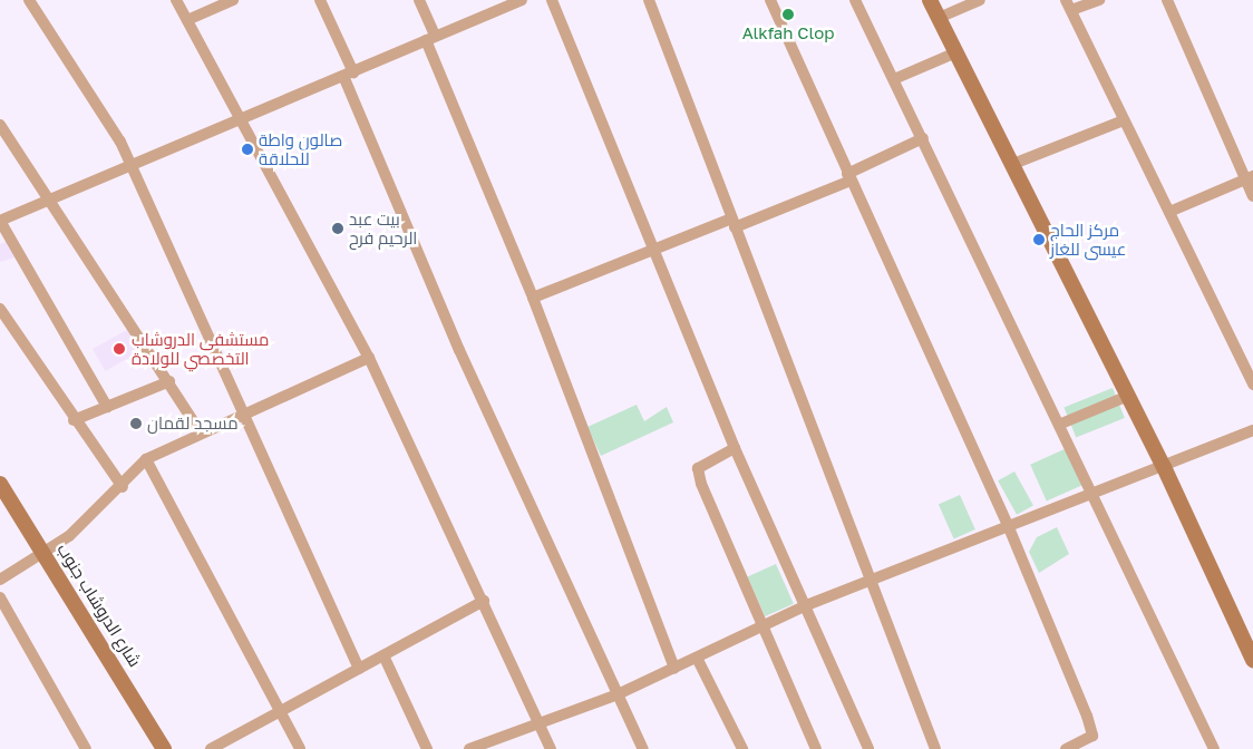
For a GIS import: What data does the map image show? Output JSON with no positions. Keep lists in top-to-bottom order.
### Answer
{
  "streets": {
    "street": ["شارع الدروشاب جنوب"]
  },
  "places": [
    "Alkfah Clop",
    "صالون واطة للحلاقة",
    "بيت عبد الرحيم فرح",
    "مركز الحاج عيسى للغاز",
    "مستشفى الدروشاب التخصصي للولادة",
    "مسجد لقمان"
  ]
}
